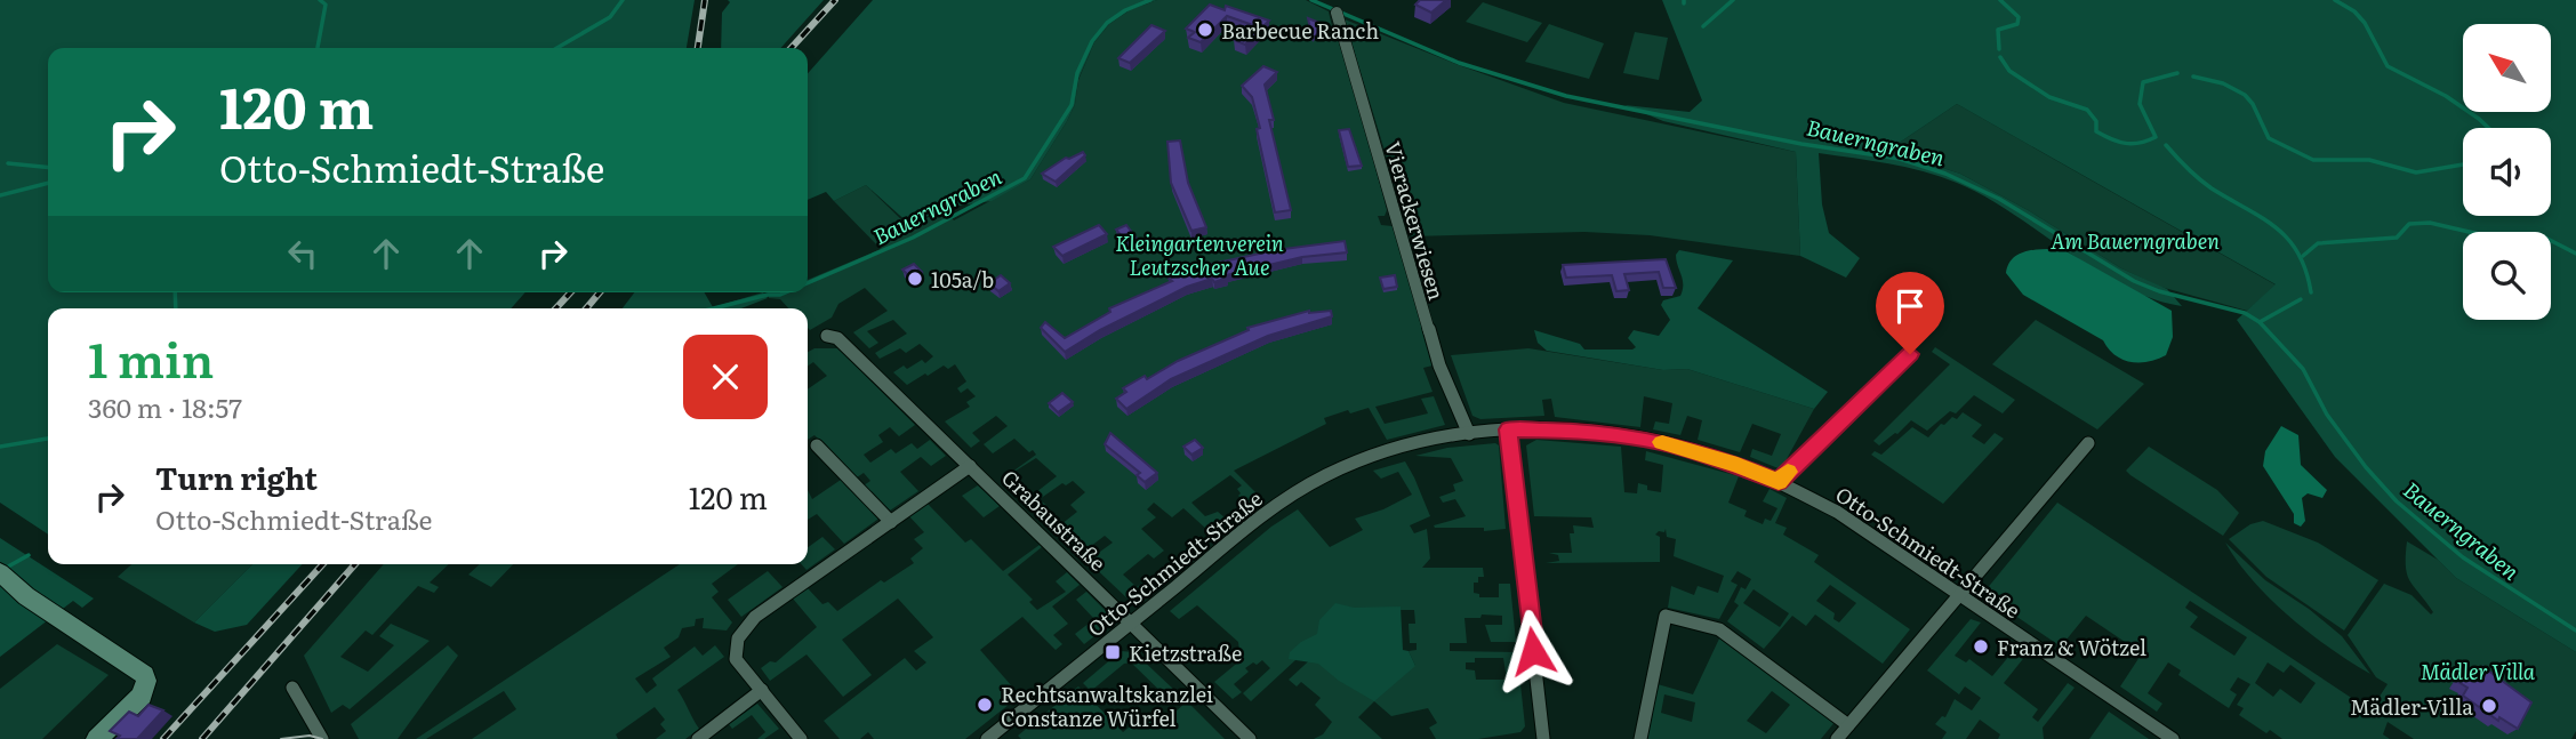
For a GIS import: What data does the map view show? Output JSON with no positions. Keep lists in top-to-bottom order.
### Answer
{
  "streets": {
    "street": ["Vierackerwiesen", "Grabaustraße", "Otto-Schmiedt-Straße"]
  },
  "crossings": [
    ["Vierackerwiesen", "Otto-Schmiedt-Straße"],
    ["Grabaustraße", "Otto-Schmiedt-Straße"]
  ],
  "water": ["Bauerngraben"],
  "parks": ["Am Bauerngraben", "Kleingartenverein Leutzscher Aue", "Mädler Villa"],
  "places": {
    "other": [
      "Barbecue Ranch",
      "105a/b",
      "Franz & Wötzel",
      "Rechtsanwaltskanzlei Constanze Würfel",
      "Mädler-Villa"
    ],
    "transit": ["Kietzstraße"]
  },
  "north": "top left",
  "page": {
    "turn": ["120 m", "Otto-Schmiedt-Straße"],
    "heading": ["1 min", "360 m · 18:57"],
    "list": [
      {
        "name": "Turn right",
        "note": "Otto-Schmiedt-Straße",
        "value": "120 m"
      }
    ]
  }
}
